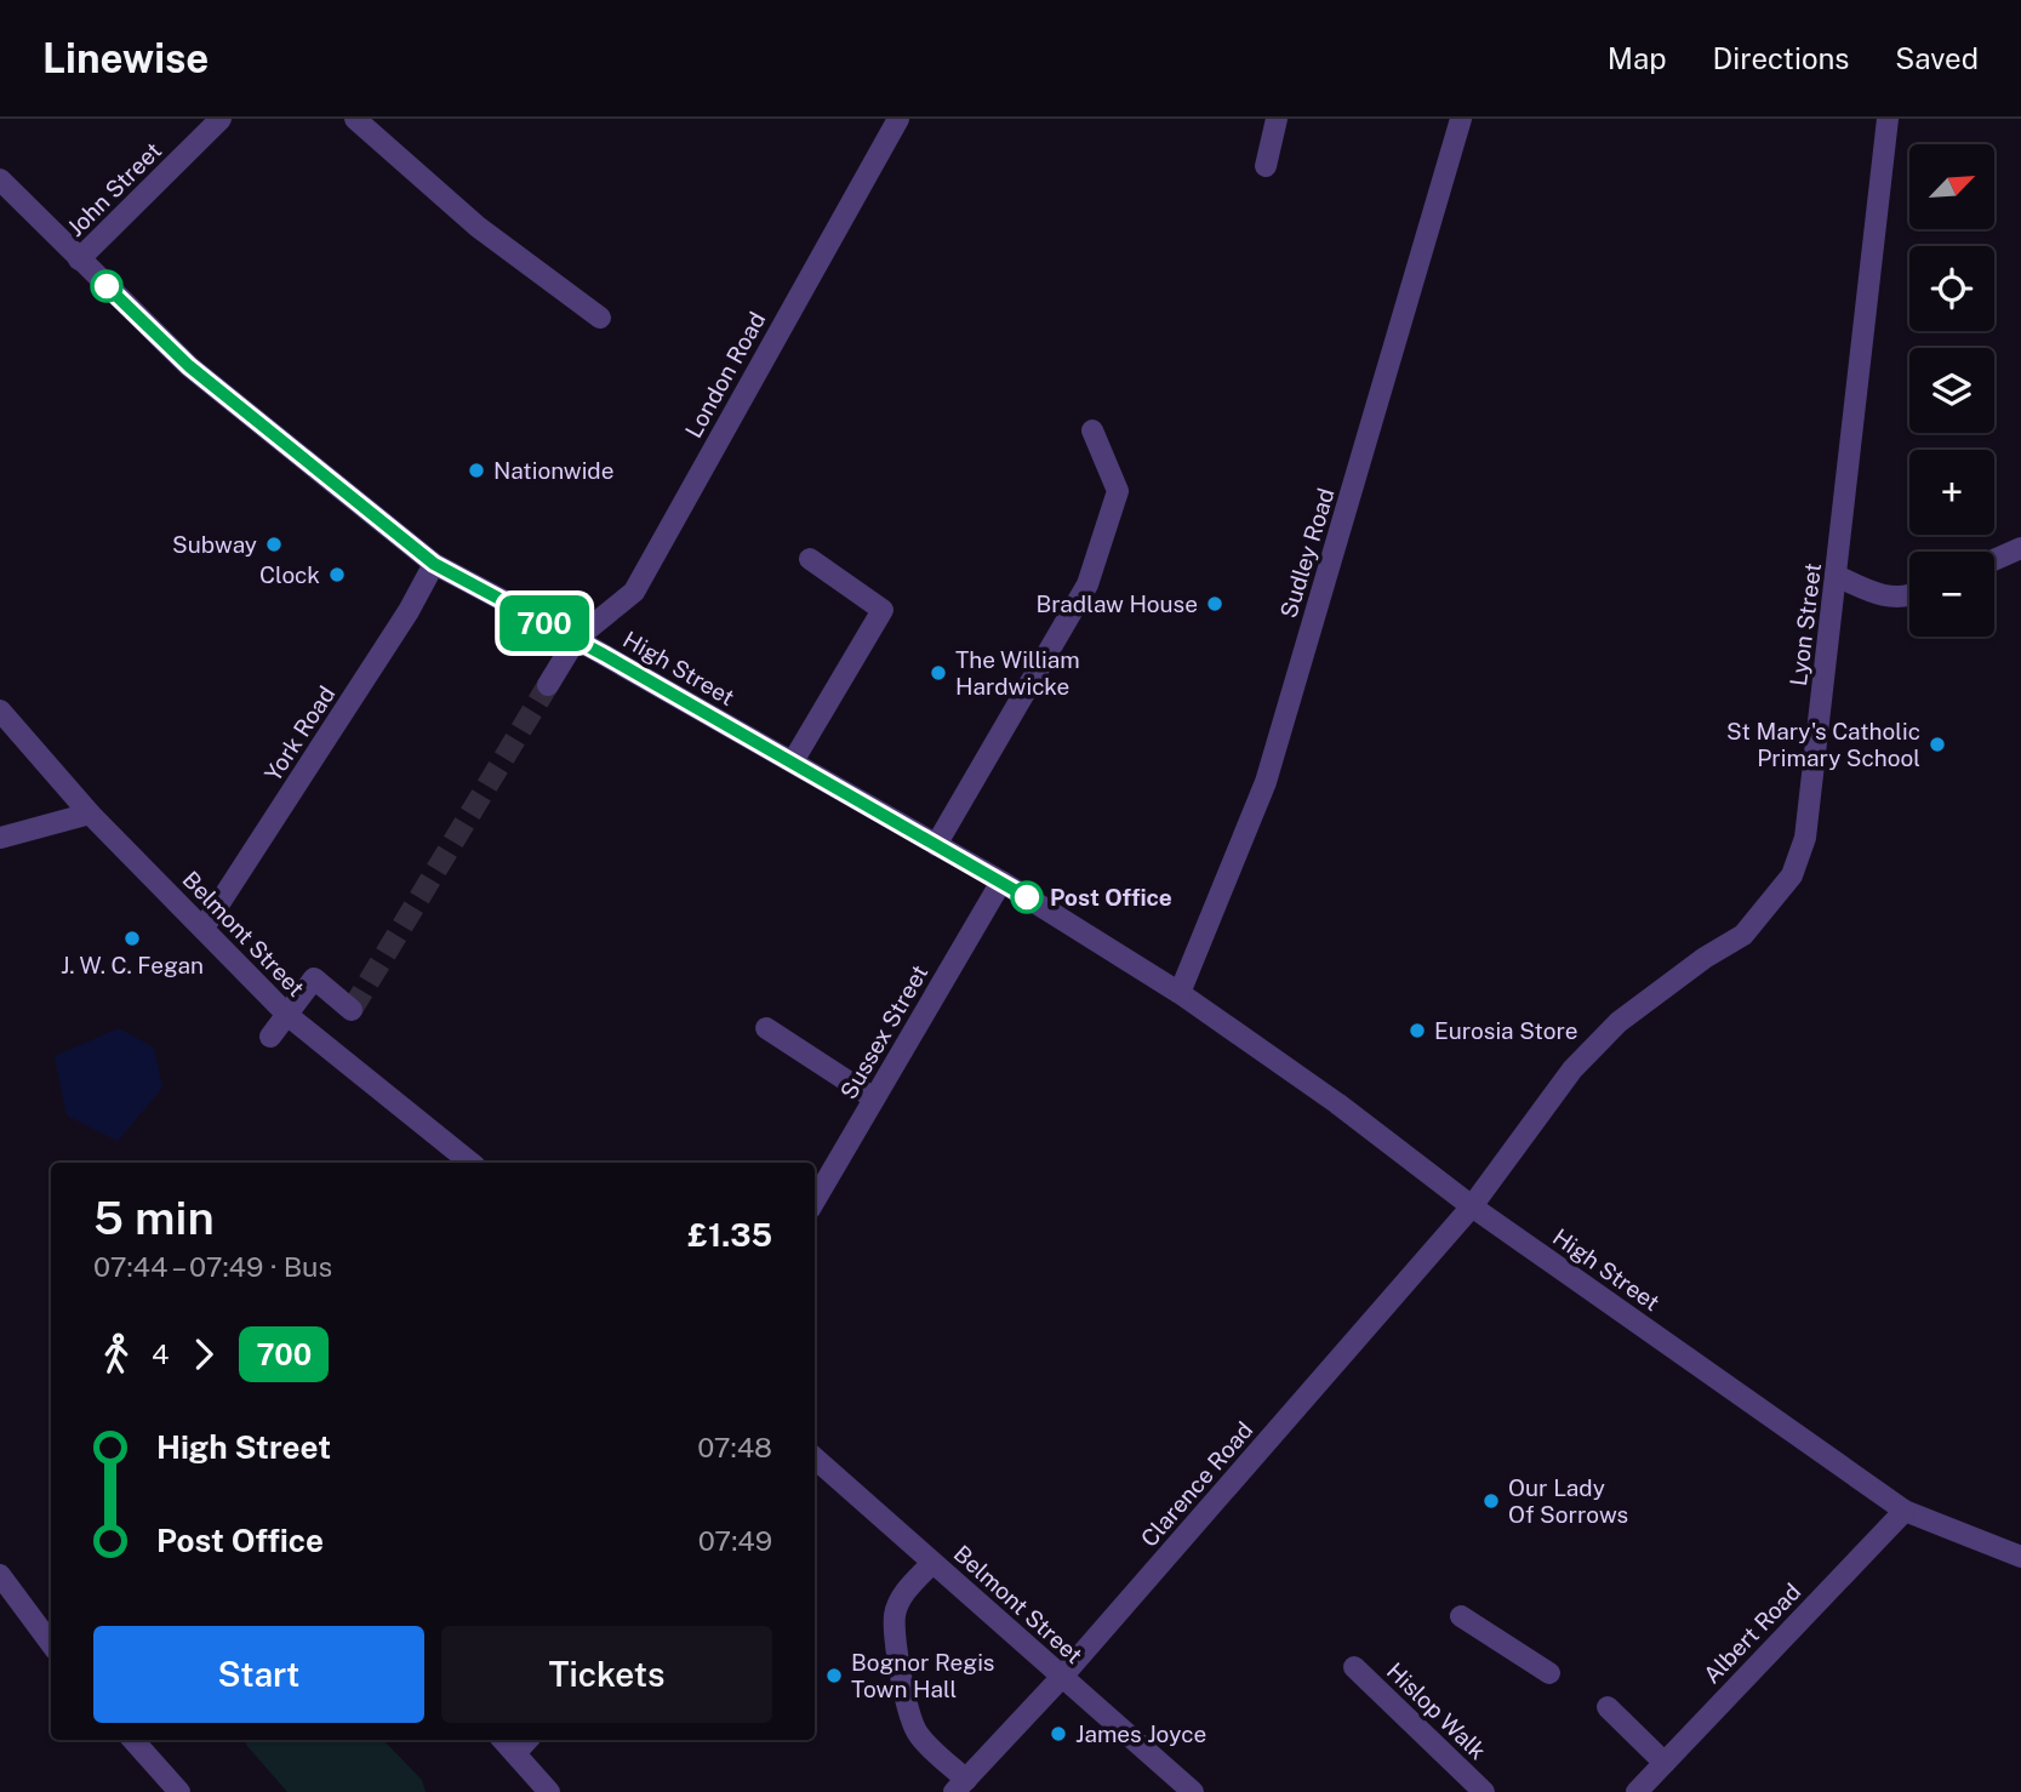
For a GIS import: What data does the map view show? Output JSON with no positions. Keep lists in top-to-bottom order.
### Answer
{
  "streets": {
    "street": [
      "John Street",
      "London Road",
      "Sudley Road",
      "Lyon Street",
      "High Street",
      "York Road",
      "Belmont Street",
      "Sussex Street",
      "Clarence Road",
      "Albert Road",
      "Hislop Walk"
    ]
  },
  "crossings": [
    ["John Street", "High Street"],
    ["London Road", "High Street"],
    ["Sudley Road", "High Street"],
    ["Lyon Street", "High Street"],
    ["Lyon Street", "Clarence Road"],
    ["High Street", "York Road"],
    ["High Street", "Sussex Street"],
    ["High Street", "Clarence Road"],
    ["High Street", "Albert Road"],
    ["York Road", "Belmont Street"],
    ["Belmont Street", "Clarence Road"]
  ],
  "places": [
    "Nationwide",
    "Subway",
    "Clock",
    "Bradlaw House",
    "The William Hardwicke",
    "St Mary's Catholic Primary School",
    "Post Office",
    "J. W. C. Fegan",
    "Eurosia Store",
    "Our Lady Of Sorrows",
    "Bognor Regis Town Hall",
    "James Joyce"
  ],
  "lines": ["bus line 700"],
  "north": "top right",
  "page": {
    "header": "Linewise",
    "nav": ["Map", "Directions", "Saved"],
    "on_map": "700",
    "map_buttons": ["+", "−"],
    "heading": ["5 min", "07:44 – 07:49 · Bus", "£1.35"],
    "legs": ["4", "700"],
    "list": [
      {
        "name": "High Street",
        "value": "07:48"
      },
      {
        "name": "Post Office",
        "value": "07:49"
      }
    ],
    "buttons": ["Start", "Tickets"]
  }
}
